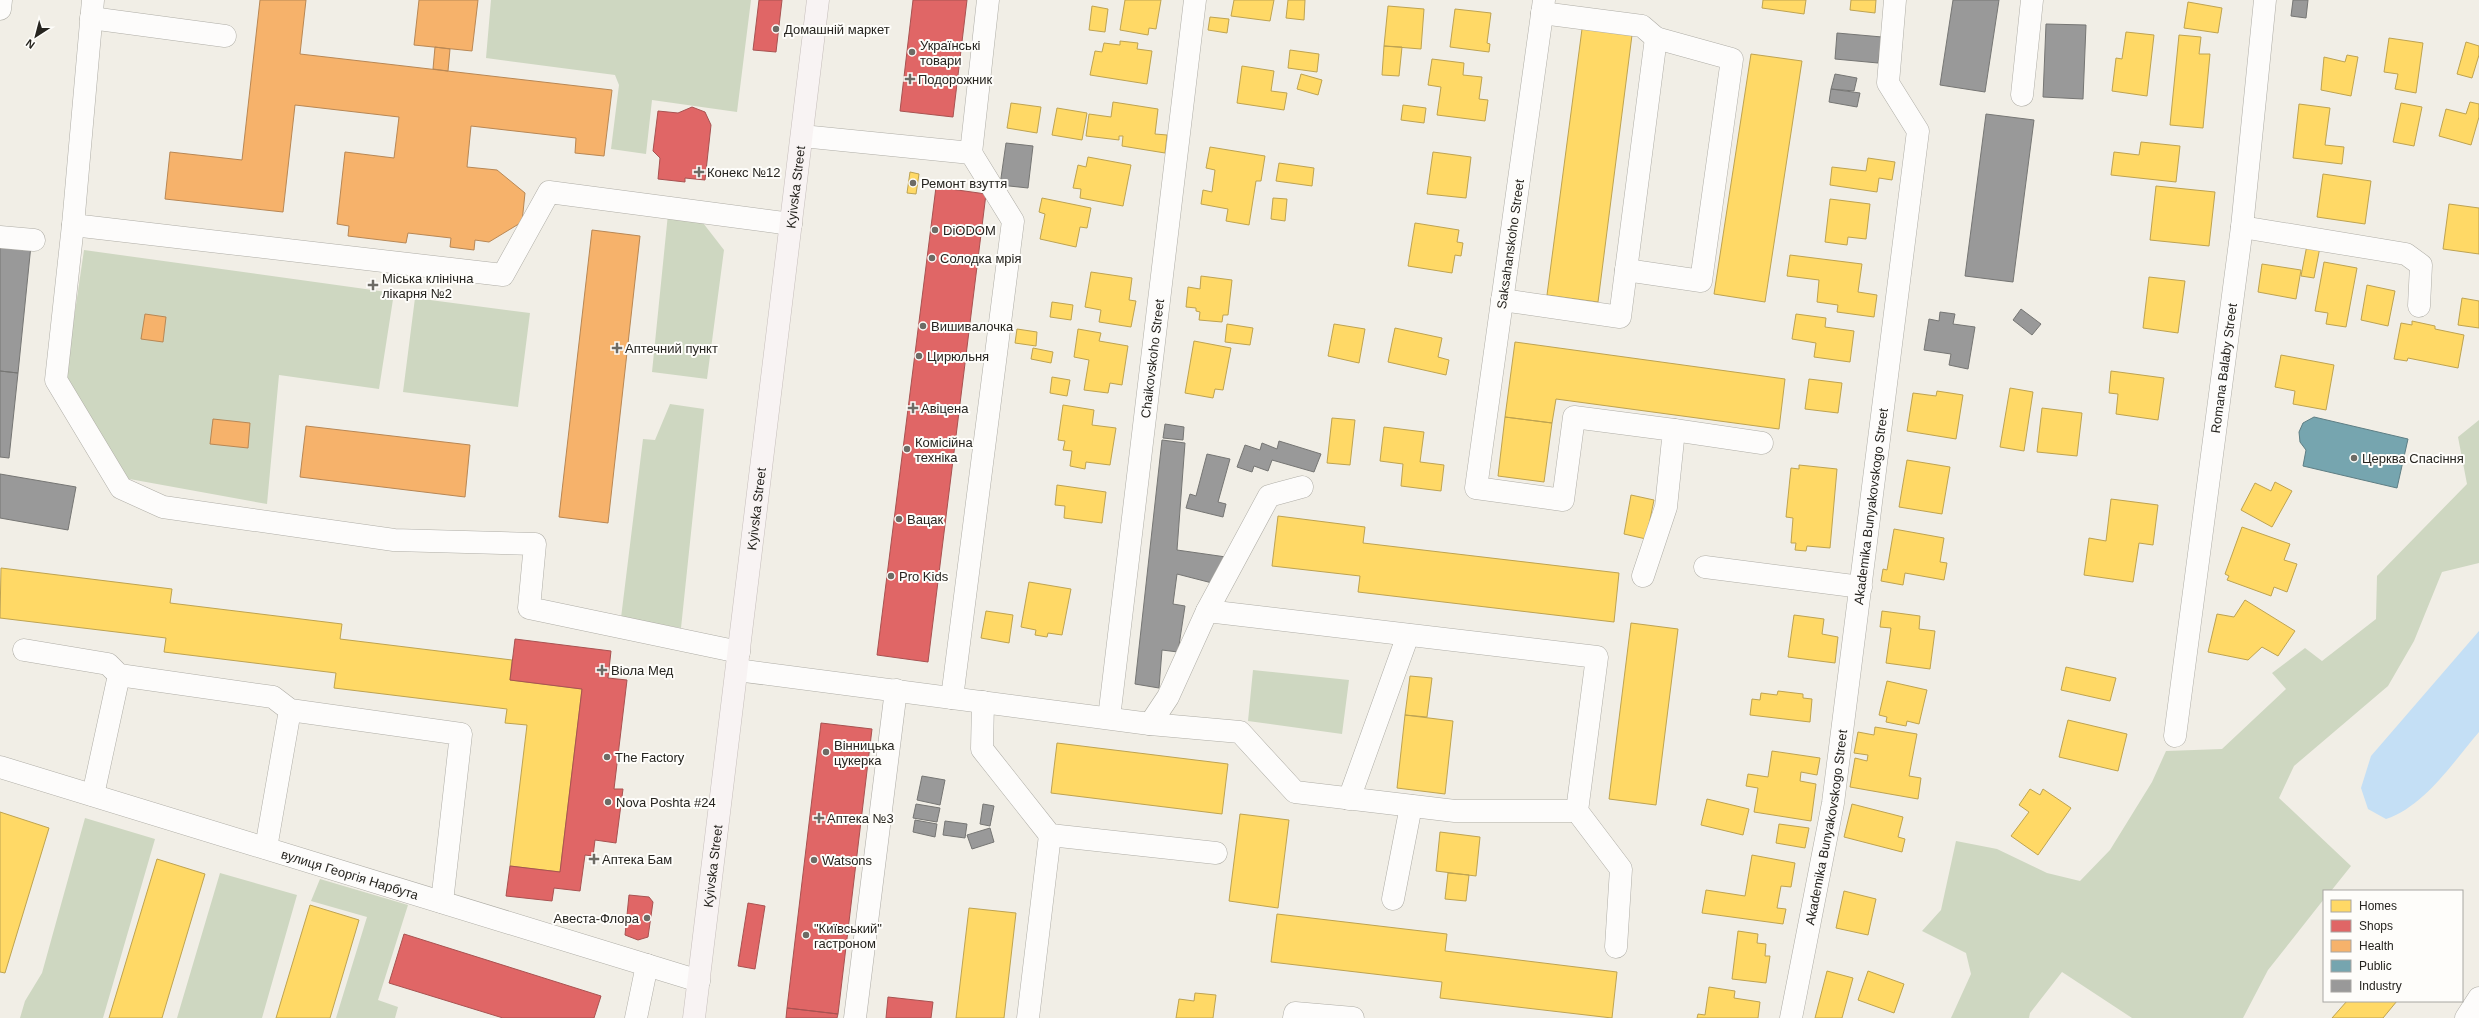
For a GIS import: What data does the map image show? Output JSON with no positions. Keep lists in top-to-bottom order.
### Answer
{
  "streets": {
    "main road": ["Kyivska Street"],
    "street": [
      "Saksahanskoho Street",
      "Chaikovskoho Street",
      "Romana Balaby Street",
      "Akademika Bunyakovskogo Street",
      "вулиця Георгія Нарбута"
    ]
  },
  "crossings": [
    ["Kyivska Street", "вулиця Георгія Нарбута"]
  ],
  "places": {
    "other": [
      "Домашній маркет",
      "Українські товари",
      "Ремонт взуття",
      "DiODOM",
      "Солодка мрія",
      "Вишивалочка",
      "Цирюльня",
      "Комісійна техніка",
      "Церква Спасіння",
      "Вацак",
      "Pro Kids",
      "Вінницька цукерка",
      "The Factory",
      "Nova Poshta #24",
      "Watsons",
      "Авеста-Флора",
      "\"Київський\" гастроном"
    ],
    "health": [
      "Подорожник",
      "Конекс №12",
      "Міська клінічна лікарня №2",
      "Аптечний пункт",
      "Авіцена",
      "Віола Мед",
      "Аптека №3",
      "Аптека Бам"
    ]
  },
  "legend": [
    "Homes",
    "Shops",
    "Health",
    "Public",
    "Industry"
  ],
  "north": "bottom left"
}
